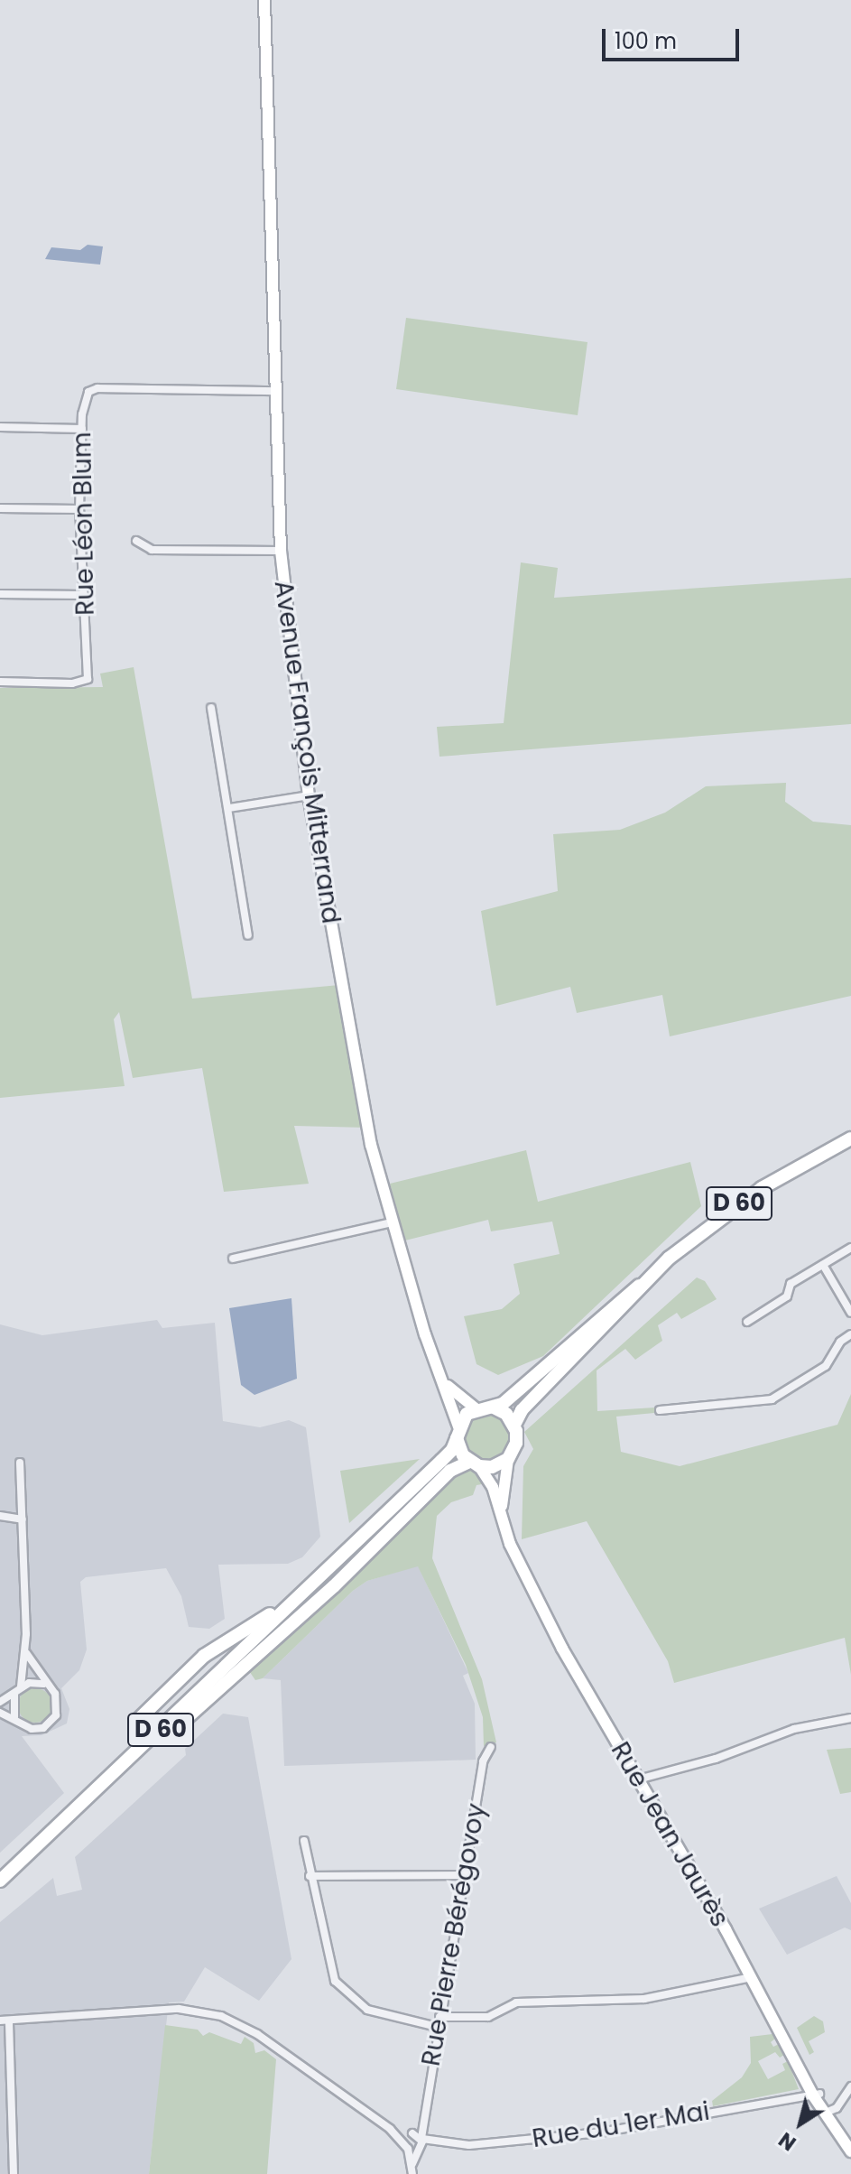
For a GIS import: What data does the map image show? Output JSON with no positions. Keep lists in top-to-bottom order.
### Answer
{
  "streets": {
    "main road": ["Avenue François Mitterrand", "D 60", "Rue Jean Jaurès"],
    "street": ["Rue Léon Blum", "Rue Pierre Bérégovoy", "Rue du 1er Mai"]
  },
  "crossings": [
    ["Rue Léon Blum", "Avenue François Mitterrand"],
    ["Avenue François Mitterrand", "D 60"],
    ["Rue Jean Jaurès", "Rue du 1er Mai"],
    ["Rue Pierre Bérégovoy", "Rue du 1er Mai"]
  ],
  "scale_bar": "100 m",
  "north": "bottom left"
}
